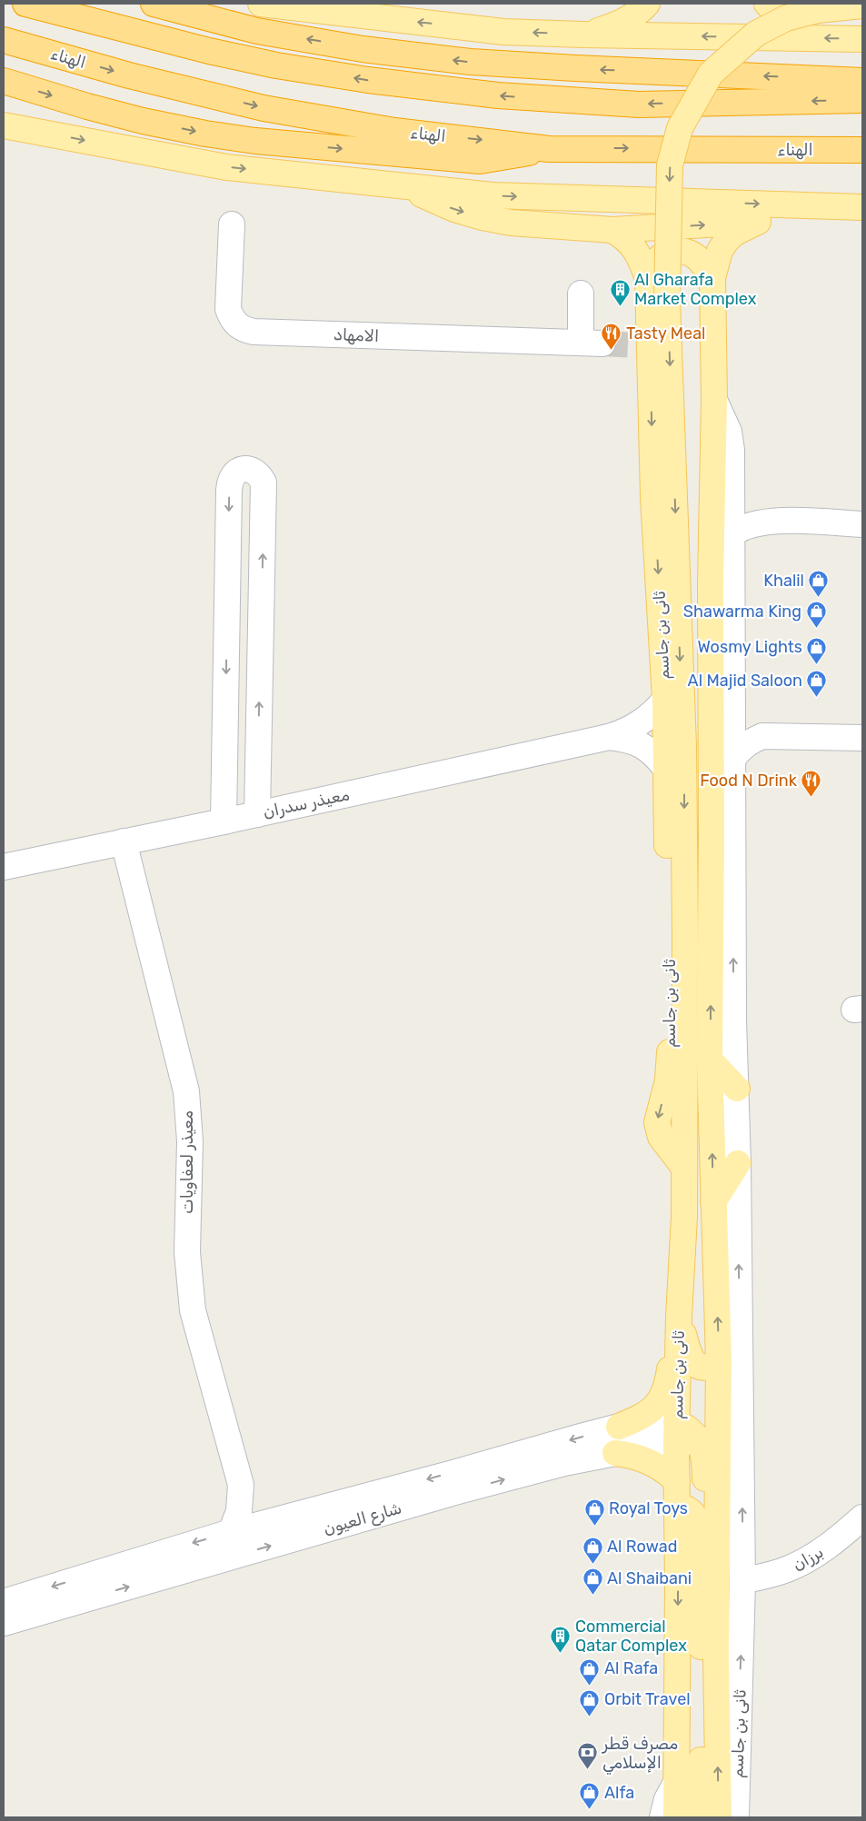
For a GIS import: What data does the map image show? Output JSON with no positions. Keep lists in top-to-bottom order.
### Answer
{
  "streets": {
    "highway": ["الهناء"],
    "main road": ["ثانى بن جاسم"],
    "street": [
      "الامهاد",
      "معيذر سدران",
      "معيذر لعفاويات",
      "شارع العيون",
      "برزان"
    ]
  },
  "crossings": [
    ["ثانى بن جاسم", "معيذر سدران"],
    ["ثانى بن جاسم", "شارع العيون"],
    ["ثانى بن جاسم", "برزان"],
    ["معيذر سدران", "معيذر لعفاويات"],
    ["معيذر لعفاويات", "شارع العيون"]
  ],
  "places": {
    "building": ["Al Gharafa Market Complex", "Commercial Qatar Complex"],
    "restaurant": ["Tasty Meal", "Food N Drink"],
    "shop": [
      "Khalil",
      "Shawarma King",
      "Wosmy Lights",
      "Al Majid Saloon",
      "Royal Toys",
      "Al Rowad",
      "Al Shaibani",
      "Al Rafa",
      "Orbit Travel",
      "Alfa"
    ],
    "bank": ["مصرف قطر الإسلامي"]
  }
}
